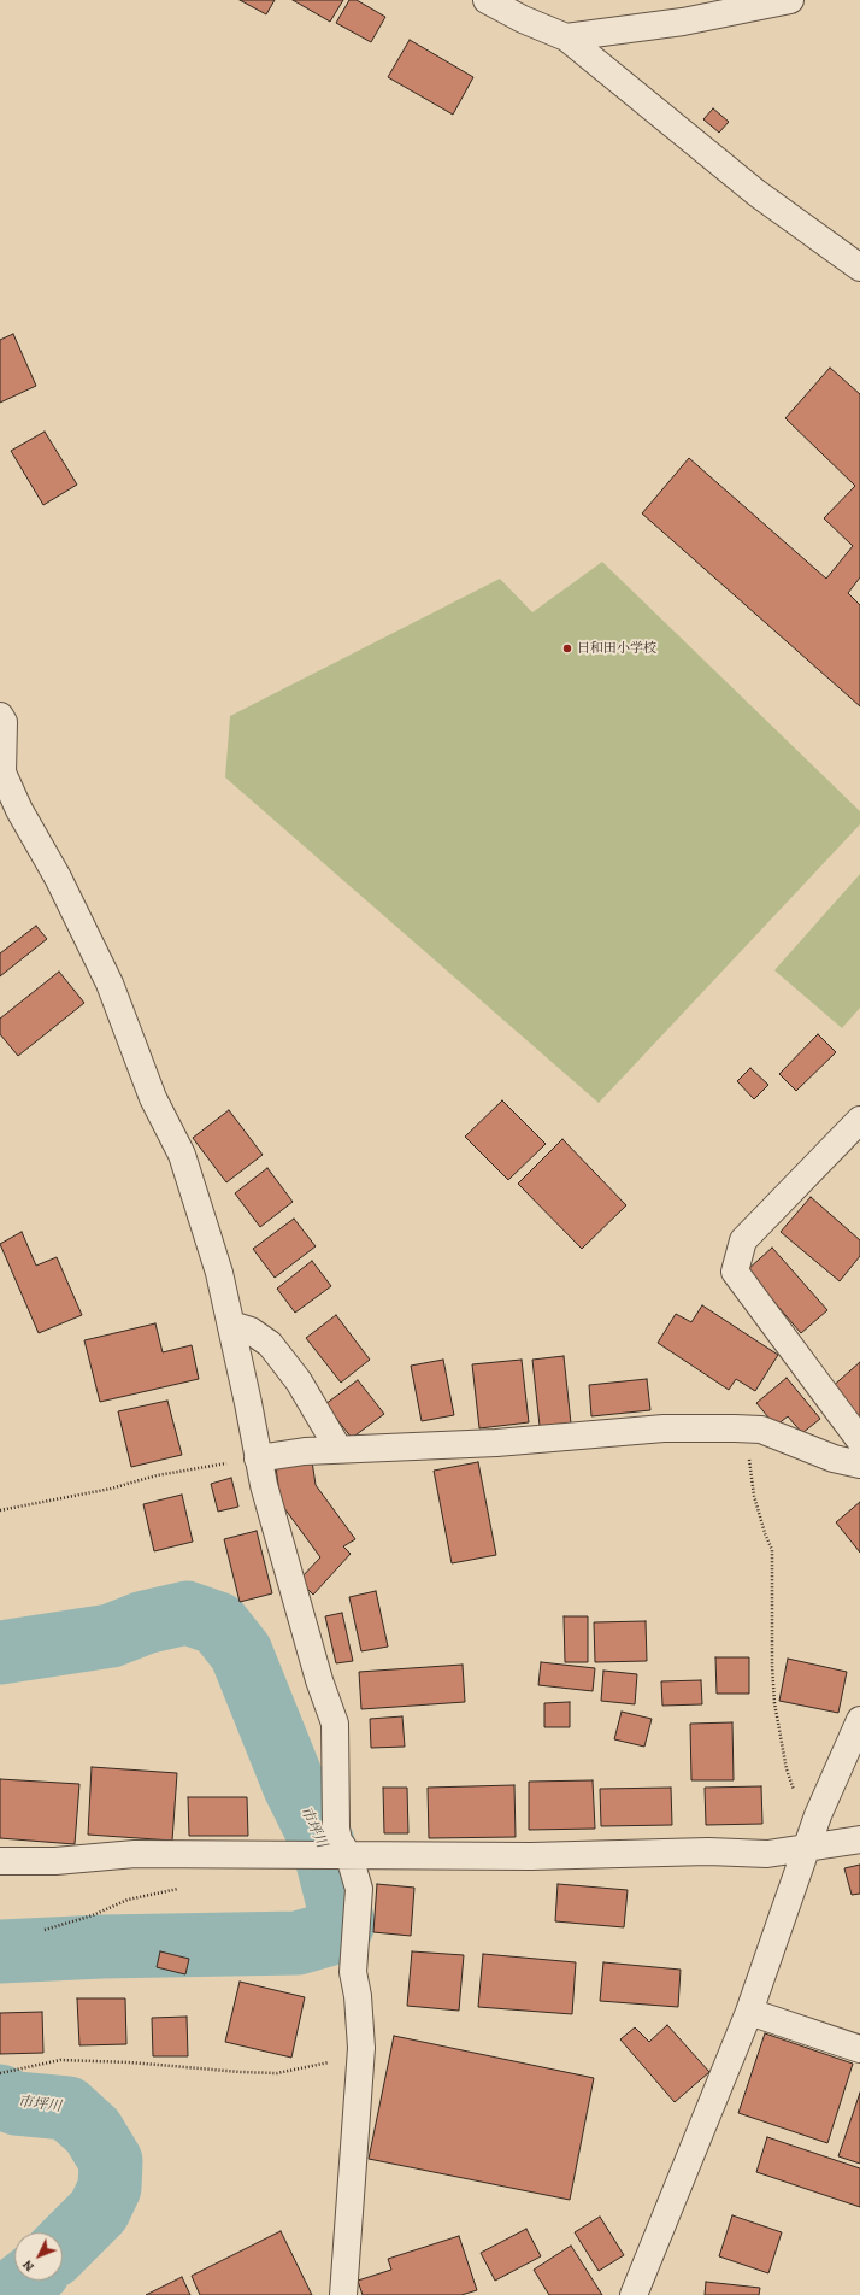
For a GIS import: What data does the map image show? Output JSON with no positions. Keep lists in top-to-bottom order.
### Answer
{
  "water": ["市坪川"],
  "places": ["日和田小学校"],
  "north": "bottom left"
}
